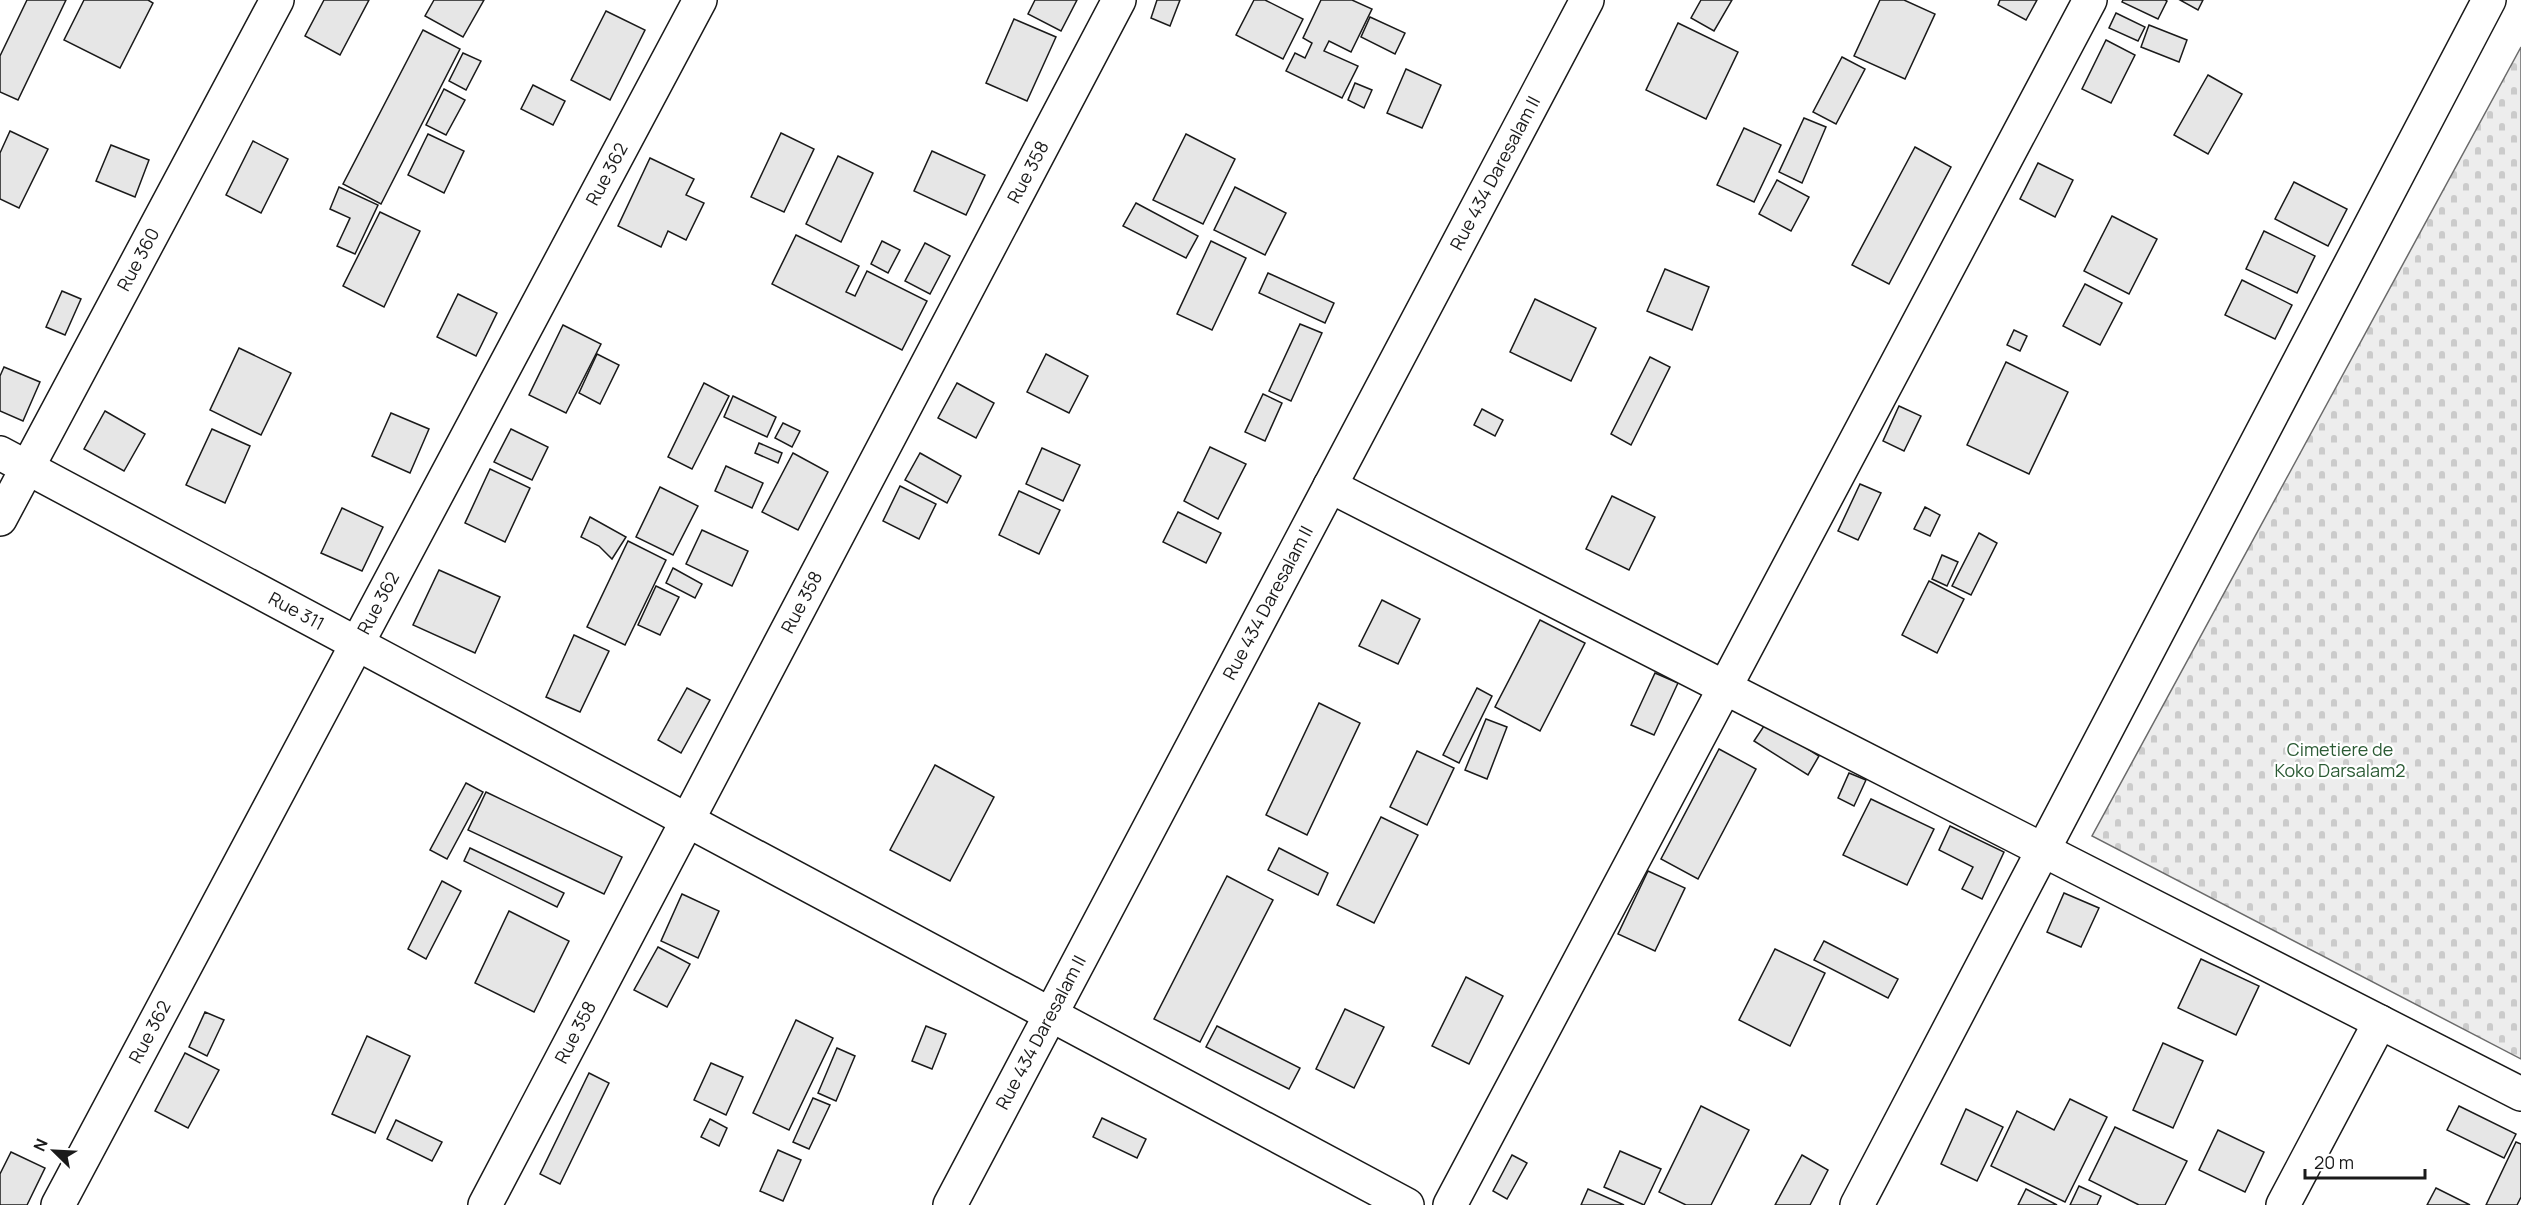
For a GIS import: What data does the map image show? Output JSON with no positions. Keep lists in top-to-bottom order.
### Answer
{
  "streets": {
    "street": [
      "Rue 358",
      "Rue 434 Daresalam II",
      "Rue 362",
      "Rue 360",
      "Rue 311"
    ]
  },
  "crossings": [
    ["Rue 358", "Rue 311"],
    ["Rue 434 Daresalam II", "Rue 311"],
    ["Rue 362", "Rue 311"],
    ["Rue 360", "Rue 311"]
  ],
  "parks": ["Cimetiere de Koko Darsalam2"],
  "scale_bar": "20 m",
  "north": "top left"
}
